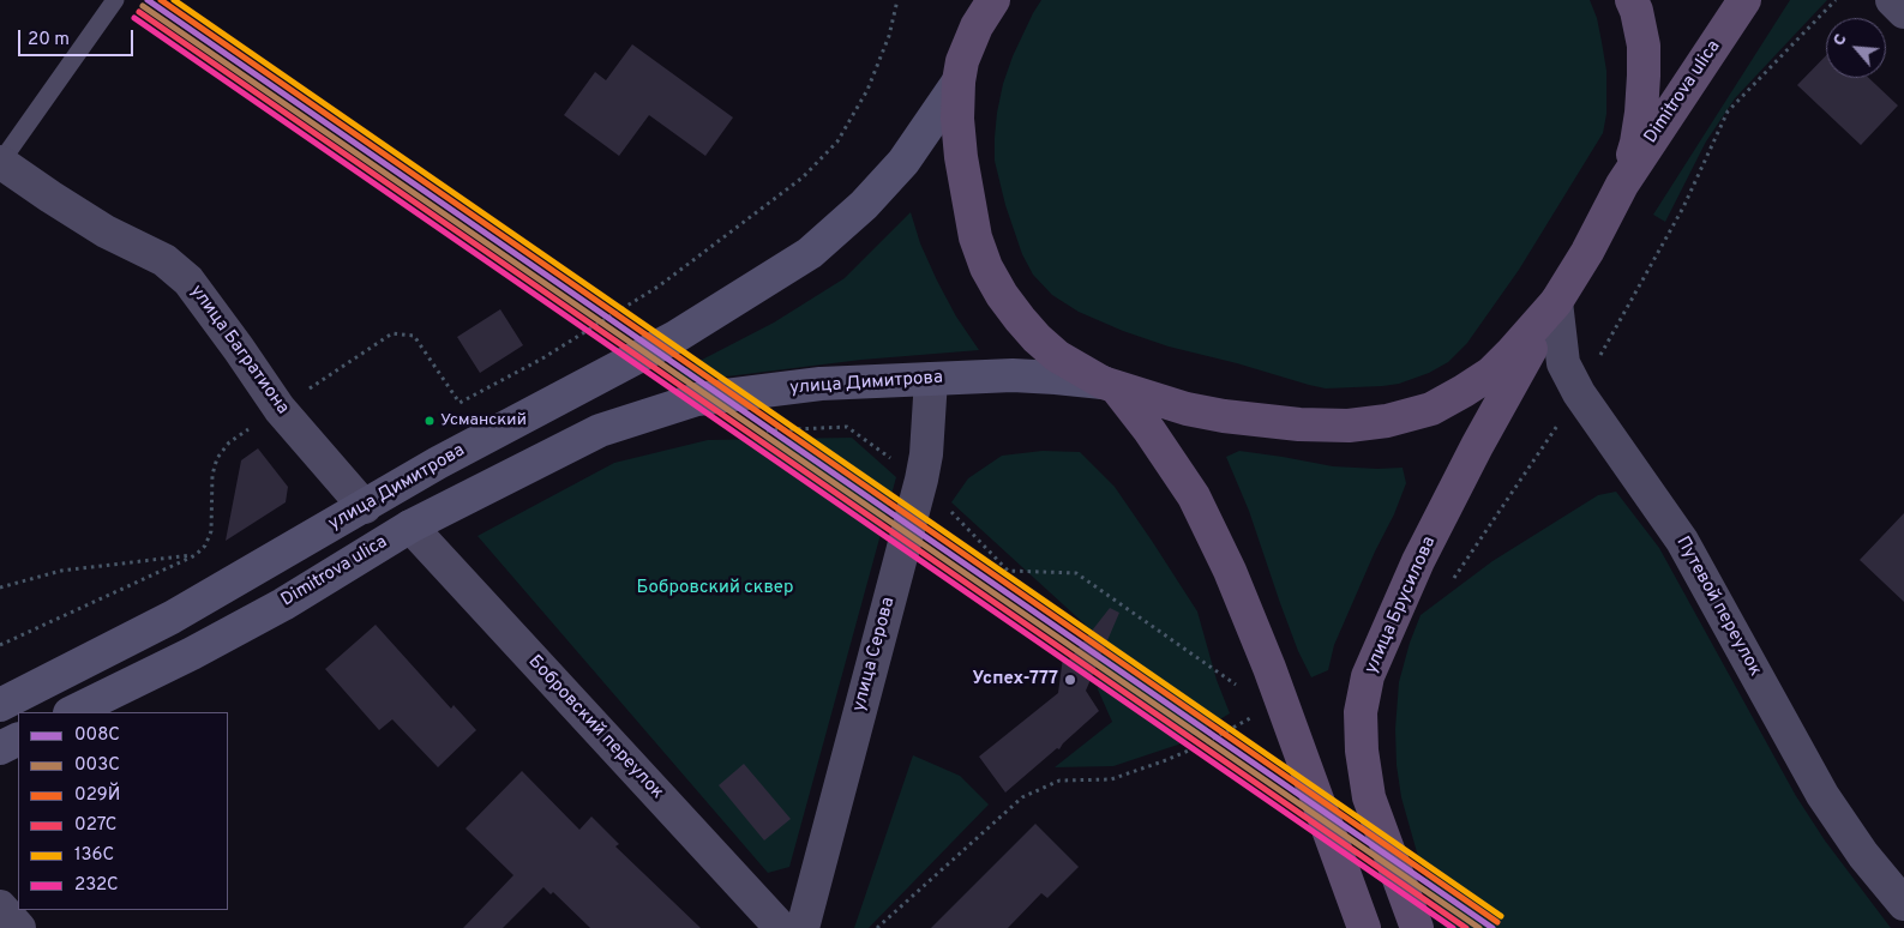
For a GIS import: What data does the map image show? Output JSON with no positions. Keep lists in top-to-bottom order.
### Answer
{
  "streets": {
    "main road": ["Dimitrova ulica", "улица Димитрова", "улица Брусилова"],
    "street": [
      "улица Багратиона",
      "Путевой переулок",
      "улица Серова",
      "Бобровский переулок"
    ]
  },
  "crossings": [
    ["Dimitrova ulica", "улица Димитрова"],
    ["Dimitrova ulica", "Бобровский переулок"],
    ["улица Багратиона", "улица Димитрова"],
    ["улица Димитрова", "улица Брусилова"],
    ["улица Димитрова", "Путевой переулок"],
    ["улица Димитрова", "улица Серова"],
    ["улица Димитрова", "Бобровский переулок"],
    ["улица Брусилова", "Путевой переулок"]
  ],
  "parks": ["Бобровский сквер"],
  "places": ["Усманский", "Успех-777"],
  "lines": [
    "transit line 008С",
    "transit line 029Й",
    "transit line 136С",
    "transit line 003С",
    "transit line 027С",
    "transit line 232C"
  ],
  "legend": [
    "008С",
    "003С",
    "029Й",
    "027С",
    "136С",
    "232C"
  ],
  "scale_bar": "20 m",
  "north": "top left"
}
